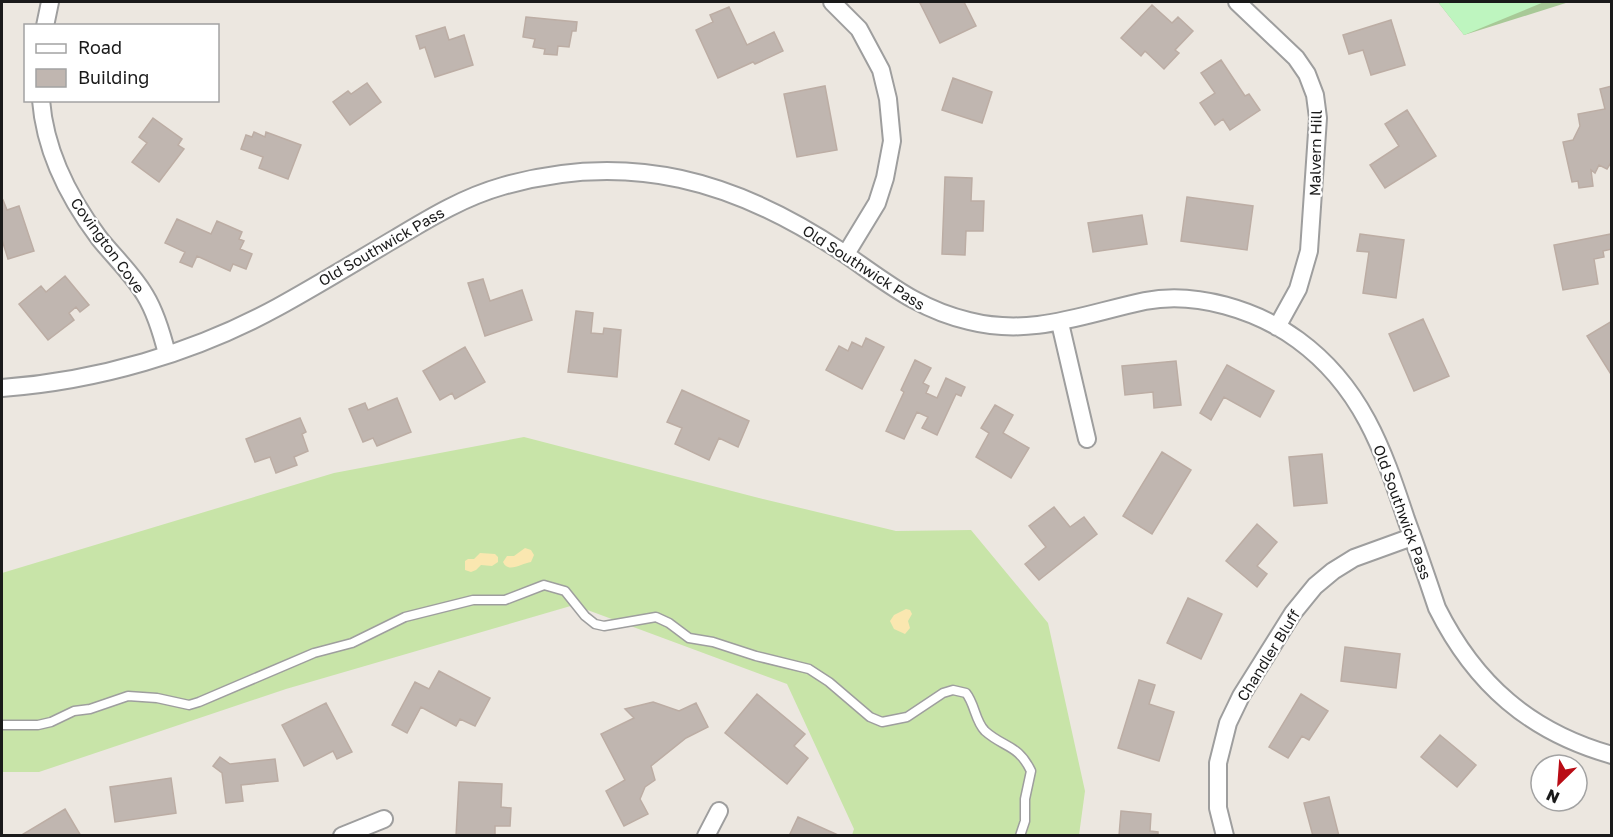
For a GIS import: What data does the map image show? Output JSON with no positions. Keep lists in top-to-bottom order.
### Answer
{
  "streets": {
    "street": [
      "Malvern Hill",
      "Covington Cove",
      "Old Southwick Pass",
      "Chandler Bluff"
    ]
  },
  "crossings": [
    ["Malvern Hill", "Old Southwick Pass"],
    ["Covington Cove", "Old Southwick Pass"],
    ["Old Southwick Pass", "Chandler Bluff"]
  ],
  "legend": ["Road", "Building"],
  "north": "bottom left"
}
